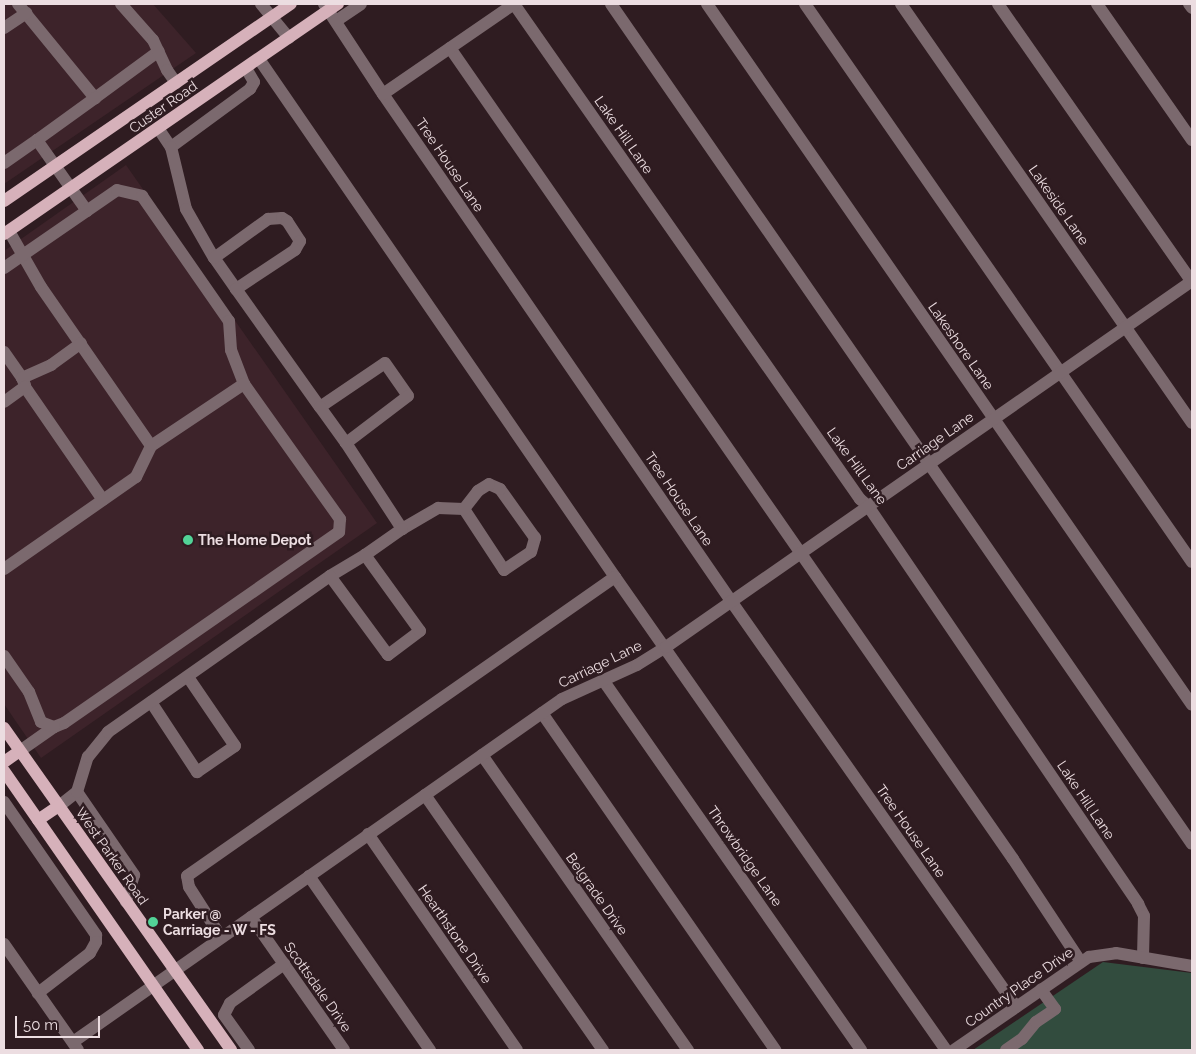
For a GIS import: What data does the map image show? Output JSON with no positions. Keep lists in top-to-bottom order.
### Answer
{
  "streets": {
    "main road": ["Custer Road", "West Parker Road"],
    "street": [
      "Lake Hill Lane",
      "Tree House Lane",
      "Lakeside Lane",
      "Lakeshore Lane",
      "Carriage Lane",
      "Throwbridge Lane",
      "Belgrade Drive",
      "Hearthstone Drive",
      "Scottsdale Drive",
      "Country Place Drive"
    ]
  },
  "crossings": [
    ["Custer Road", "Tree House Lane"],
    ["Lake Hill Lane", "Carriage Lane"],
    ["Lake Hill Lane", "Country Place Drive"],
    ["Tree House Lane", "Carriage Lane"],
    ["Tree House Lane", "Country Place Drive"],
    ["Lakeside Lane", "Carriage Lane"],
    ["Lakeshore Lane", "Carriage Lane"],
    ["Carriage Lane", "West Parker Road"],
    ["Carriage Lane", "Throwbridge Lane"],
    ["Carriage Lane", "Belgrade Drive"],
    ["Carriage Lane", "Hearthstone Drive"],
    ["Carriage Lane", "Scottsdale Drive"]
  ],
  "places": ["The Home Depot", "Parker @ Carriage - W - FS"],
  "scale_bar": "50 m"
}
